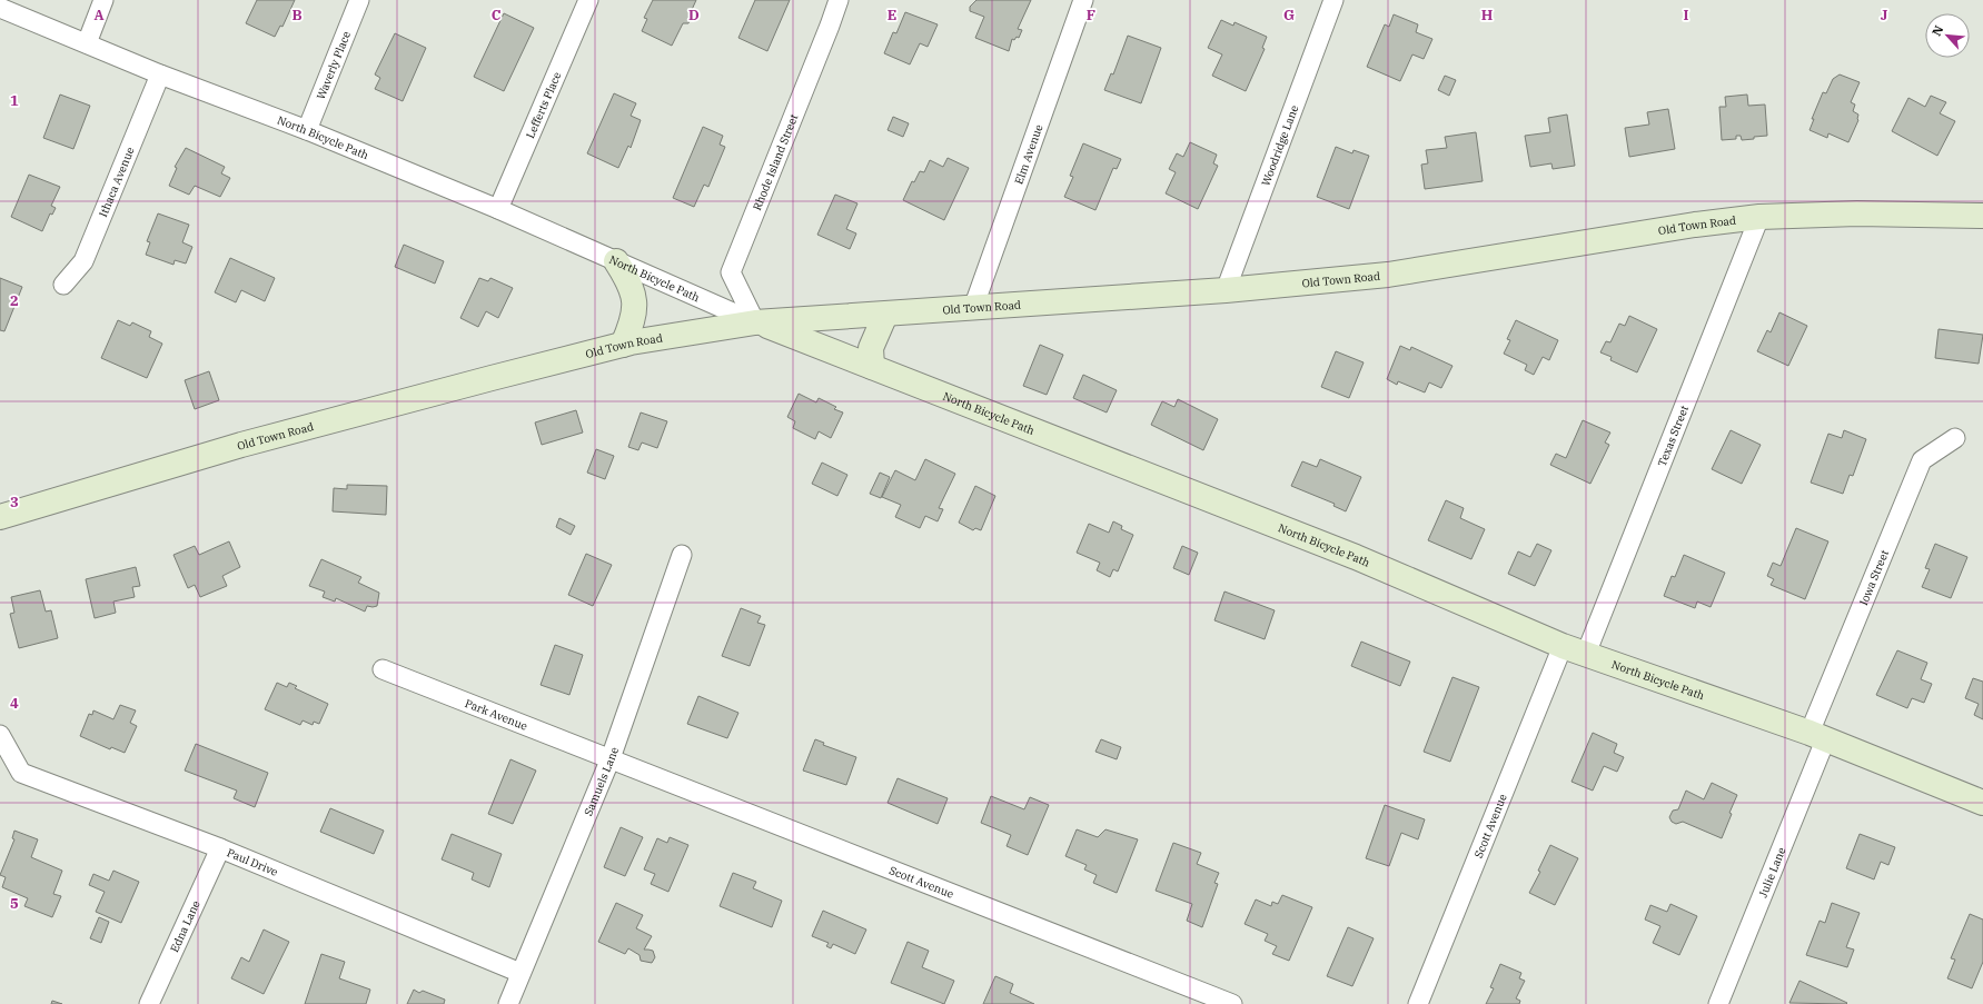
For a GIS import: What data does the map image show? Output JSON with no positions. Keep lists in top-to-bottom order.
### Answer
{
  "streets": {
    "main road": ["North Bicycle Path", "Old Town Road"],
    "street": [
      "Waverly Place",
      "Lefferts Place",
      "Woodridge Lane",
      "Elm Avenue",
      "Rhode Island Street",
      "Ithaca Avenue",
      "Texas Street",
      "Iowa Street",
      "Park Avenue",
      "Samuels Lane",
      "Scott Avenue",
      "Paul Drive",
      "Julie Lane",
      "Edna Lane"
    ]
  },
  "crossings": [
    ["Waverly Place", "North Bicycle Path"],
    ["Lefferts Place", "North Bicycle Path"],
    ["North Bicycle Path", "Rhode Island Street"],
    ["North Bicycle Path", "Ithaca Avenue"],
    ["North Bicycle Path", "Old Town Road"],
    ["North Bicycle Path", "Texas Street"],
    ["North Bicycle Path", "Iowa Street"],
    ["North Bicycle Path", "Scott Avenue"],
    ["North Bicycle Path", "Julie Lane"],
    ["Woodridge Lane", "Old Town Road"],
    ["Elm Avenue", "Old Town Road"],
    ["Rhode Island Street", "Old Town Road"],
    ["Old Town Road", "Texas Street"],
    ["Iowa Street", "Julie Lane"],
    ["Park Avenue", "Samuels Lane"],
    ["Park Avenue", "Scott Avenue"],
    ["Samuels Lane", "Scott Avenue"],
    ["Samuels Lane", "Paul Drive"],
    ["Paul Drive", "Edna Lane"]
  ],
  "north": "top left",
  "grid": {
    "columns": [
      "A",
      "B",
      "C",
      "D",
      "E",
      "F",
      "G",
      "H",
      "I",
      "J"
    ],
    "rows": [
      "1",
      "2",
      "3",
      "4",
      "5"
    ]
  }
}
